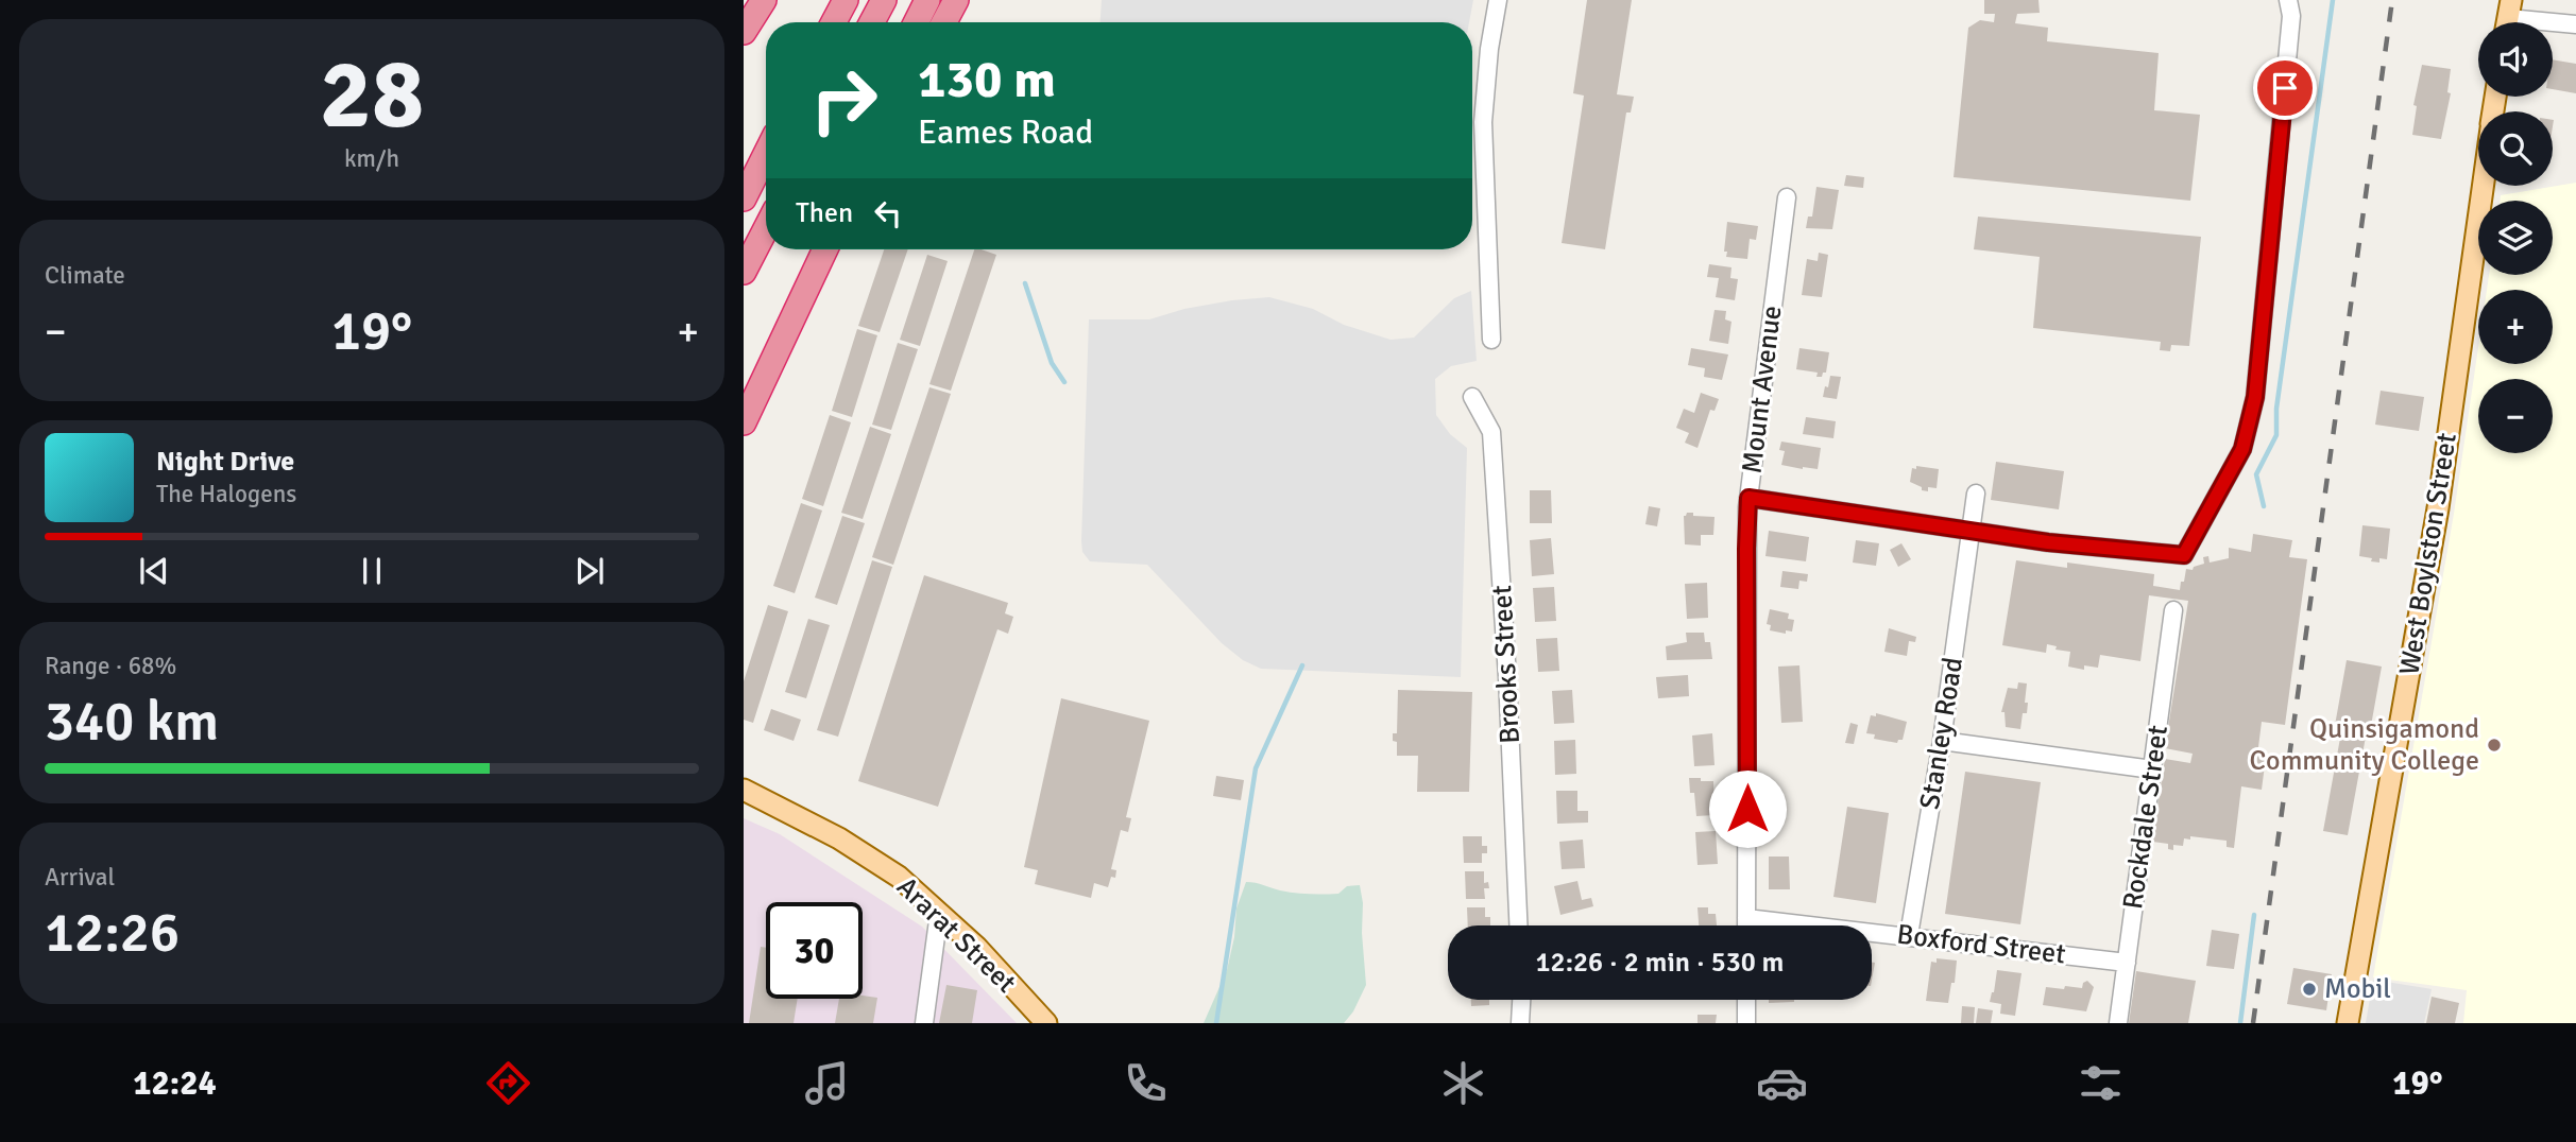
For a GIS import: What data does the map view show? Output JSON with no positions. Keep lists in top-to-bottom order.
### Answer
{
  "streets": {
    "main road": ["West Boylston Street", "Ararat Street"],
    "street": [
      "Mount Avenue",
      "Brooks Street",
      "Stanley Road",
      "Rockdale Street",
      "Boxford Street"
    ]
  },
  "crossings": [
    ["Mount Avenue", "Boxford Street"],
    ["Stanley Road", "Boxford Street"],
    ["Rockdale Street", "Boxford Street"]
  ],
  "places": ["Quinsigamond Community College", "Mobil"],
  "page": {
    "tile": [
      ["28", "km/h"],
      "Climate",
      ["Range · 68%", "340 km"],
      ["Arrival", "12:26"]
    ],
    "map_buttons": ["+", "−"],
    "turn": ["130 m", "Eames Road"],
    "then": "Then",
    "heat": ["−", "19°", "+"],
    "song": ["Night Drive", "The Halogens"],
    "limit": "30",
    "trip": "12:26 · 2 min · 530 m",
    "tabs": ["12:24", "19°"]
  }
}
